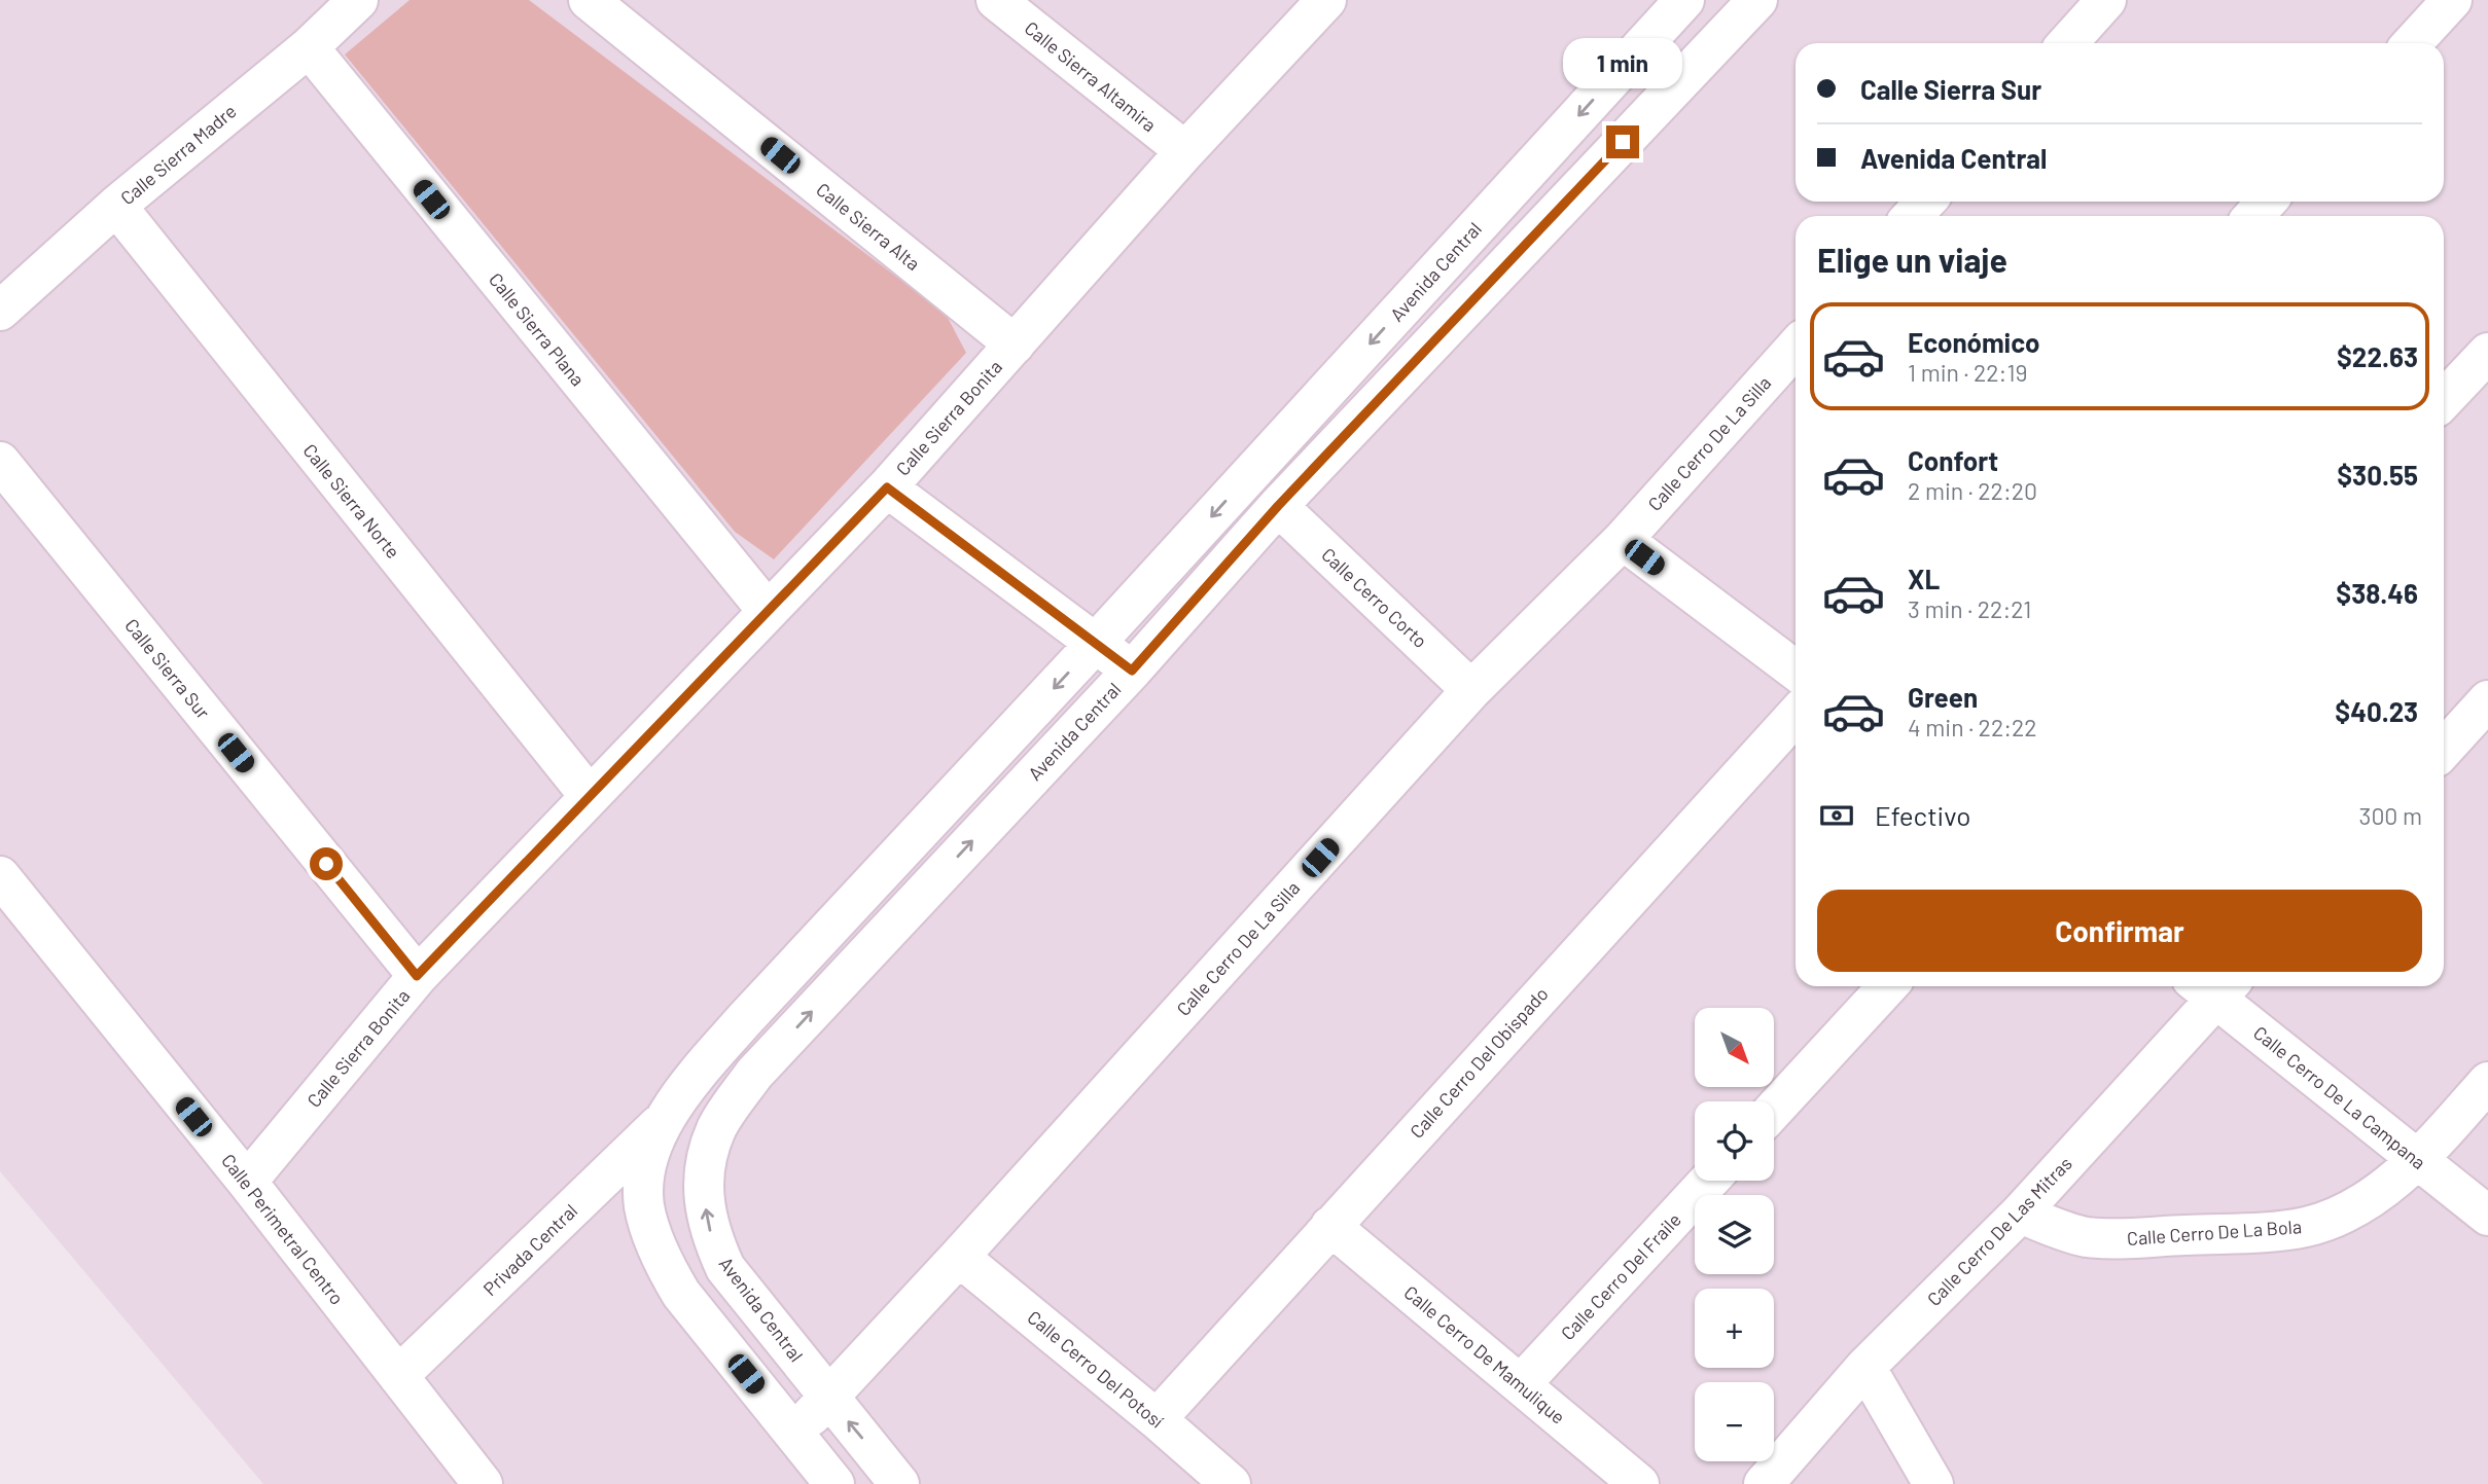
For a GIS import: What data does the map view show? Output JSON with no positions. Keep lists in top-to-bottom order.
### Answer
{
  "streets": {
    "street": [
      "Calle Sierra Altamira",
      "Calle Sierra Madre",
      "Calle Sierra Alta",
      "Avenida Central",
      "Calle Sierra Plana",
      "Calle Sierra Bonita",
      "Calle Cerro De La Silla",
      "Calle Sierra Norte",
      "Calle Cerro Corto",
      "Calle Sierra Sur",
      "Calle Cerro Del Obispado",
      "Calle Cerro De La Campana",
      "Calle Perimetral Centro",
      "Calle Cerro De Las Mitras",
      "Calle Cerro De La Bola",
      "Privada Central",
      "Calle Cerro Del Fraile",
      "Calle Cerro De Mamulique",
      "Calle Cerro Del Potosí"
    ]
  },
  "crossings": [
    ["Calle Sierra Altamira", "Calle Sierra Bonita"],
    ["Calle Sierra Madre", "Calle Sierra Plana"],
    ["Calle Sierra Madre", "Calle Sierra Norte"],
    ["Calle Sierra Alta", "Calle Sierra Bonita"],
    ["Avenida Central", "Calle Cerro De La Silla"],
    ["Avenida Central", "Calle Cerro Corto"],
    ["Avenida Central", "Privada Central"],
    ["Calle Sierra Plana", "Calle Sierra Bonita"],
    ["Calle Sierra Bonita", "Calle Sierra Norte"],
    ["Calle Sierra Bonita", "Calle Sierra Sur"],
    ["Calle Sierra Bonita", "Calle Perimetral Centro"],
    ["Calle Cerro De La Silla", "Calle Cerro Corto"],
    ["Calle Cerro De La Silla", "Calle Cerro Del Potosí"],
    ["Calle Cerro Del Obispado", "Calle Cerro De Mamulique"],
    ["Calle Cerro Del Obispado", "Calle Cerro Del Potosí"],
    ["Calle Cerro De La Campana", "Calle Cerro De La Bola"],
    ["Calle Perimetral Centro", "Privada Central"],
    ["Calle Cerro De Las Mitras", "Calle Cerro De La Bola"],
    ["Calle Cerro Del Fraile", "Calle Cerro De Mamulique"]
  ],
  "north": "bottom right",
  "page": {
    "bubble": "1 min",
    "banner": ["Calle Sierra Sur", "Avenida Central"],
    "heading": "Elige un viaje",
    "list": [
      {
        "name": "Económico",
        "note": "1 min · 22:19",
        "value": "$22.63"
      },
      {
        "name": "Confort",
        "note": "2 min · 22:20",
        "value": "$30.55"
      },
      {
        "name": "XL",
        "note": "3 min · 22:21",
        "value": "$38.46"
      },
      {
        "name": "Green",
        "note": "4 min · 22:22",
        "value": "$40.23"
      }
    ],
    "pay": ["Efectivo", "300 m"],
    "buttons": "Confirmar",
    "map_buttons": ["+", "−"]
  }
}
